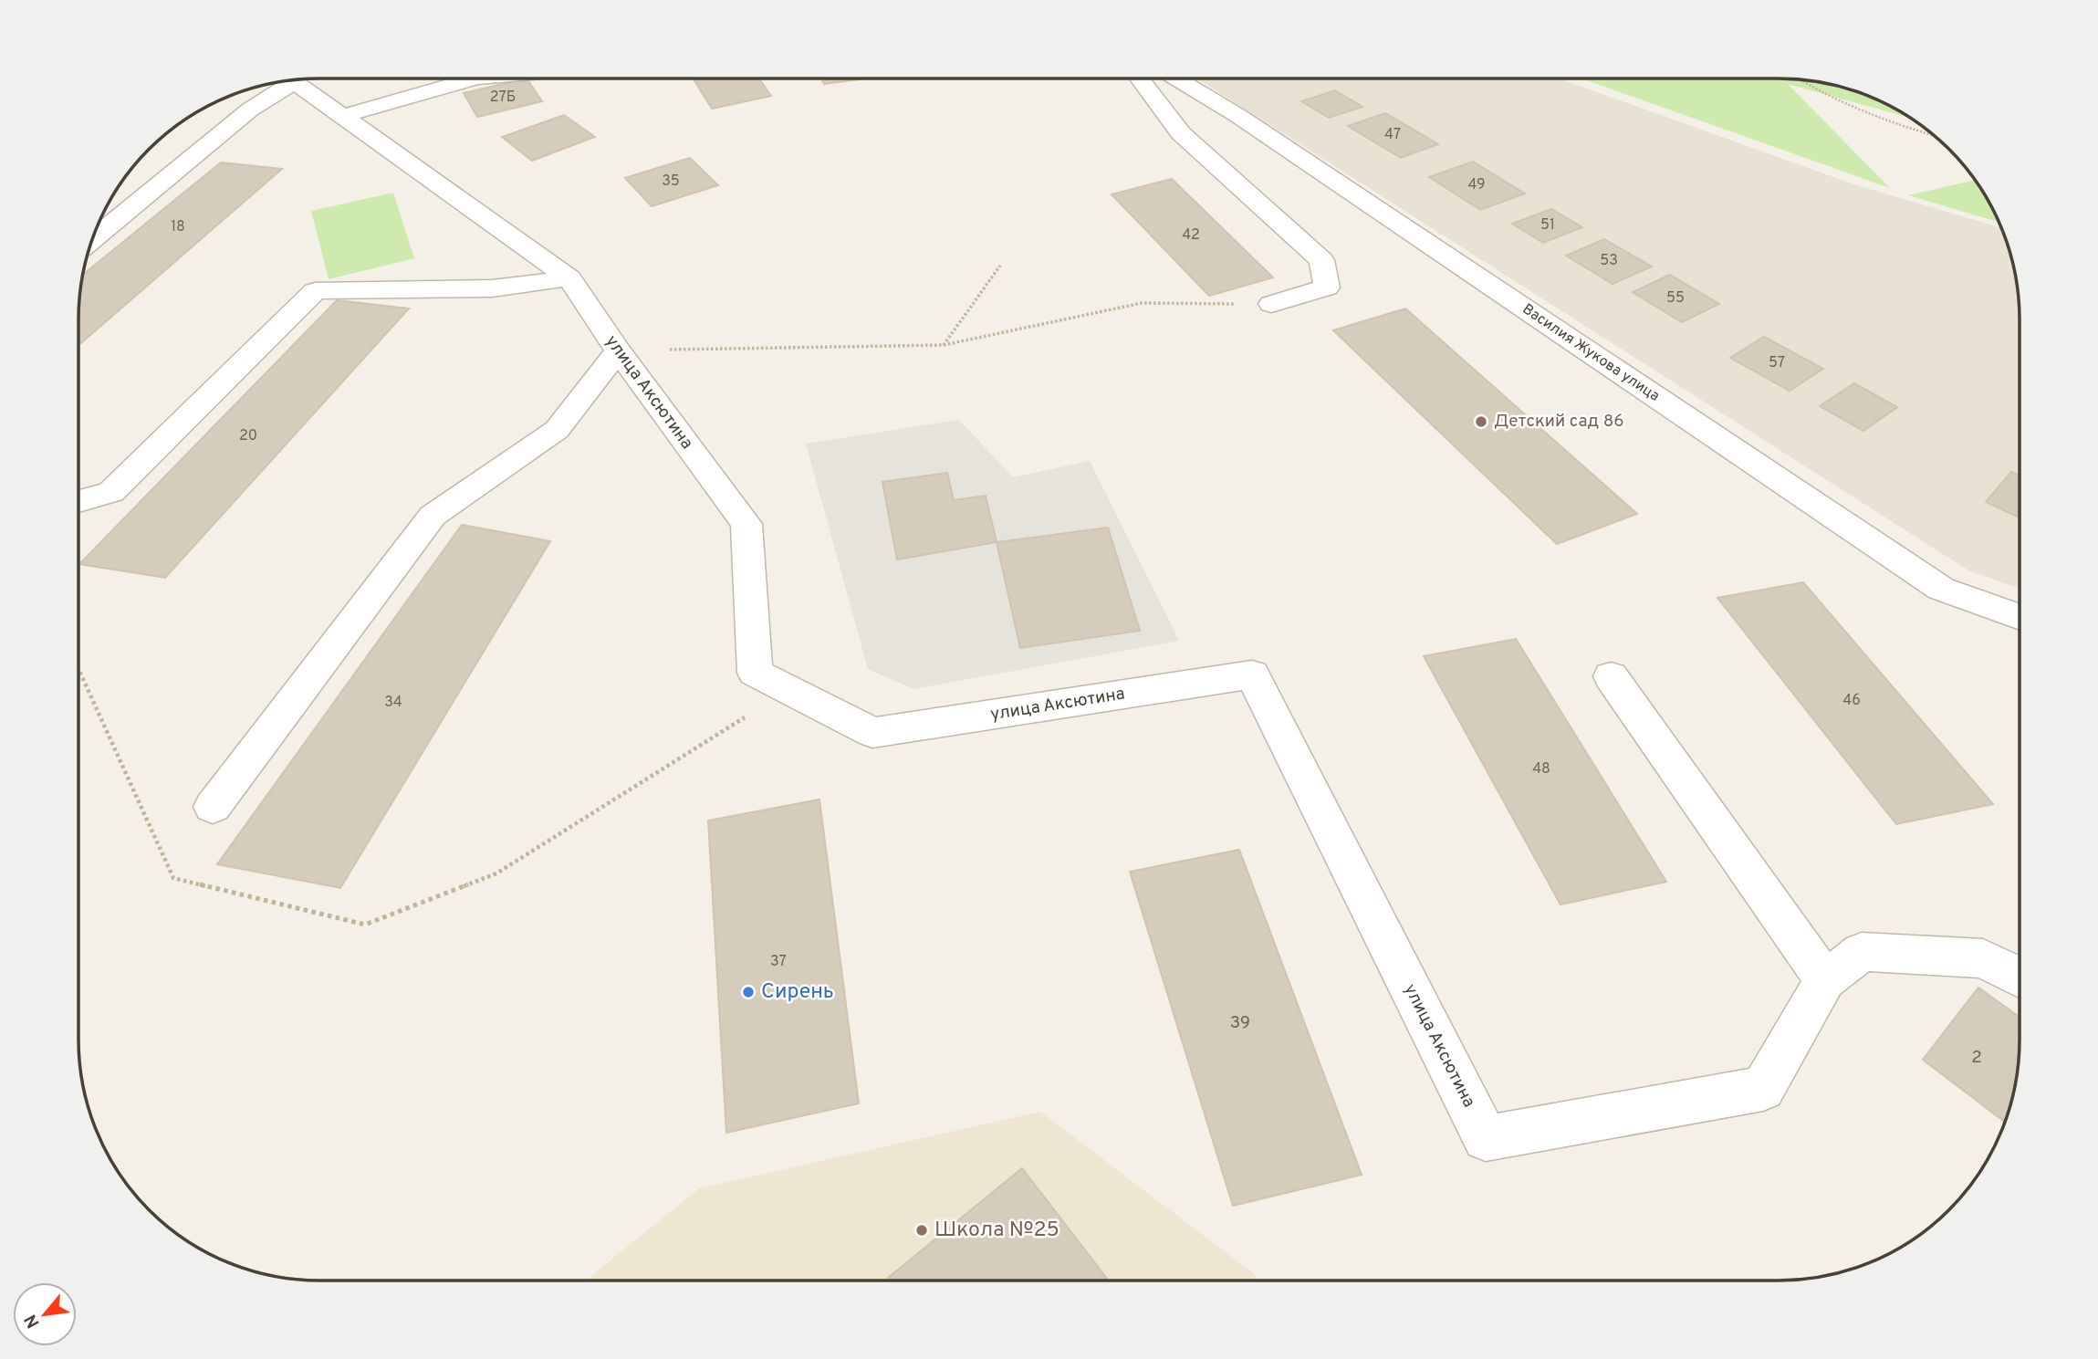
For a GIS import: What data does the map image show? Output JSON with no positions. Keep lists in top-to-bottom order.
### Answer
{
  "streets": {
    "street": ["Василия Жукова улица", "улица Аксютина"]
  },
  "places": ["Детский сад 86", "Сирень", "Школа №25"],
  "house_numbers": [
    "27Б",
    "47",
    "35",
    "49",
    "51",
    "18",
    "42",
    "53",
    "55",
    "57",
    "20",
    "46",
    "34",
    "48",
    "37",
    "39",
    "2"
  ],
  "north": "bottom left"
}
